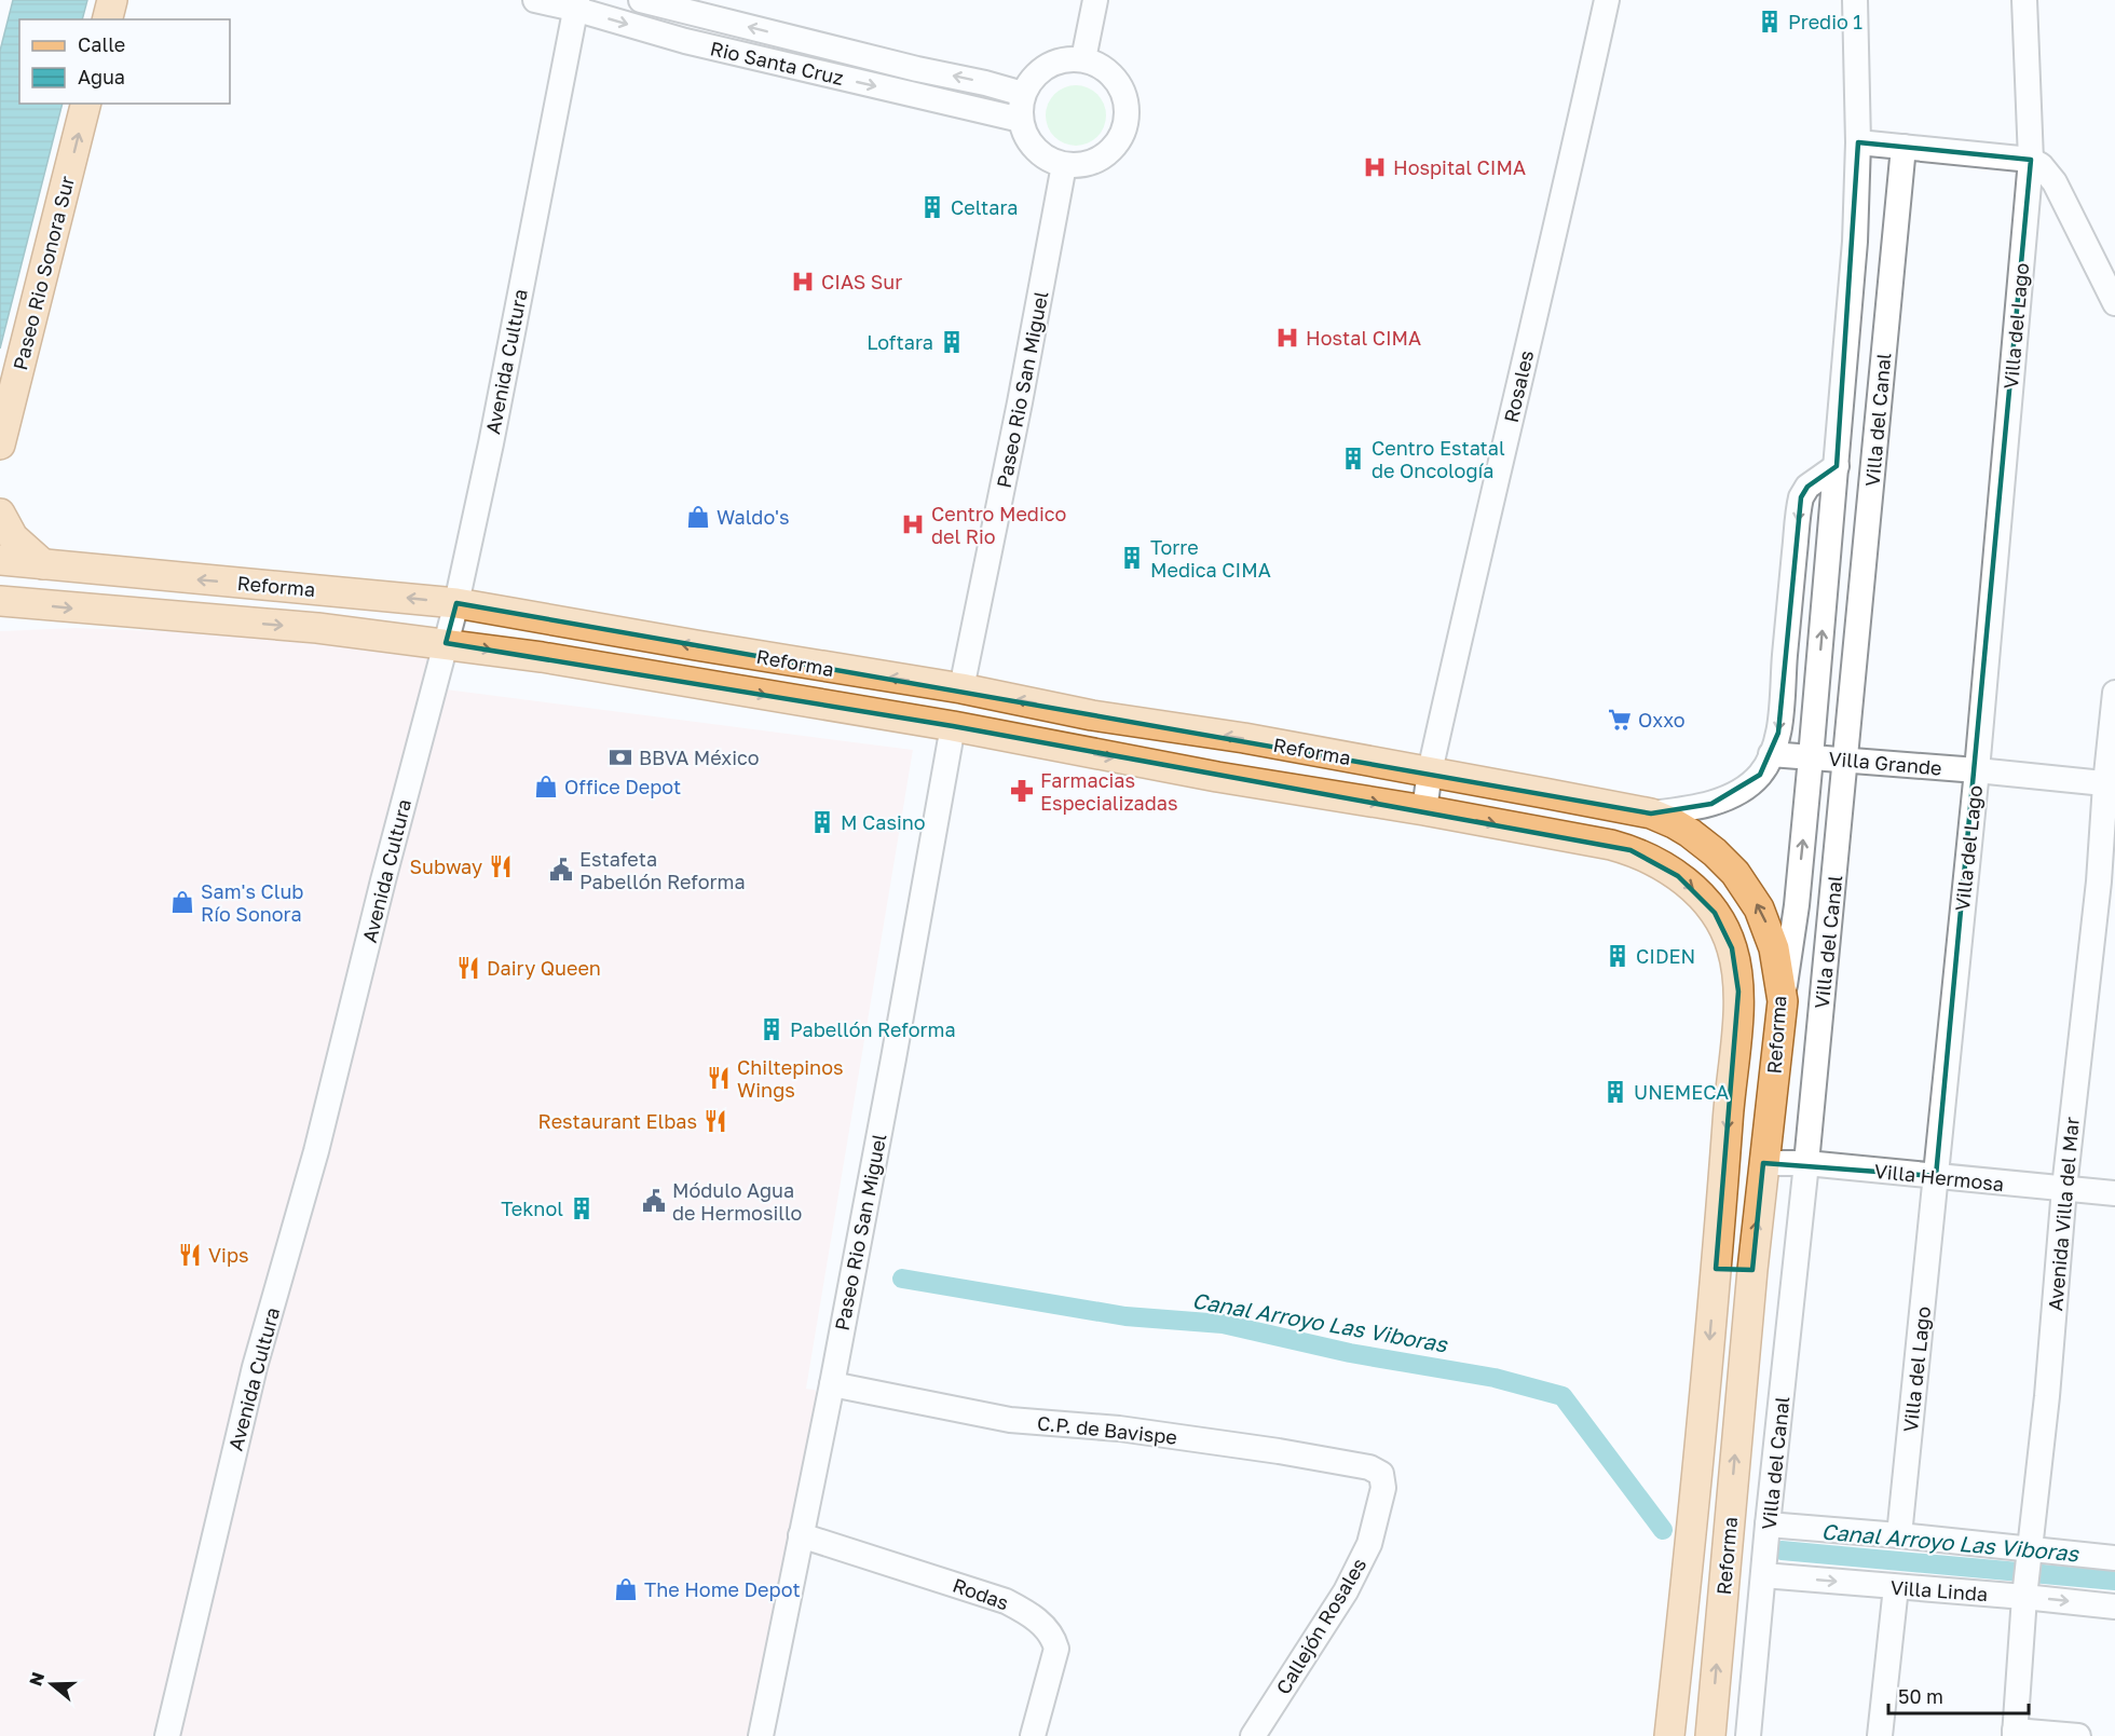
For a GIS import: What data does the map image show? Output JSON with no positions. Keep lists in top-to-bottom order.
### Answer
{
  "streets": {
    "main road": ["Paseo Rio Sonora Sur", "Reforma"],
    "street": [
      "Rio Santa Cruz",
      "Villa del Lago",
      "Avenida Cultura",
      "Rosales",
      "Paseo Rio San Miguel",
      "Villa del Canal",
      "Villa Grande",
      "Villa Hermosa",
      "Avenida Villa del Mar",
      "C.P. de Bavispe",
      "Villa Linda",
      "Rodas",
      "Callejón Rosales"
    ]
  },
  "crossings": [
    ["Rio Santa Cruz", "Avenida Cultura"],
    ["Rio Santa Cruz", "Paseo Rio San Miguel"],
    ["Villa del Lago", "Villa Grande"],
    ["Villa del Lago", "Villa Hermosa"],
    ["Avenida Cultura", "Reforma"],
    ["Rosales", "Reforma"],
    ["Paseo Rio San Miguel", "Reforma"],
    ["Paseo Rio San Miguel", "C.P. de Bavispe"],
    ["Paseo Rio San Miguel", "Rodas"],
    ["Villa del Canal", "Reforma"],
    ["Villa del Canal", "Villa Grande"],
    ["Villa del Canal", "Villa Hermosa"],
    ["Villa del Canal", "Villa Linda"],
    ["Reforma", "Villa Hermosa"],
    ["Villa Grande", "Avenida Villa del Mar"],
    ["Villa Hermosa", "Avenida Villa del Mar"],
    ["Avenida Villa del Mar", "Villa Linda"],
    ["C.P. de Bavispe", "Callejón Rosales"]
  ],
  "one_way": ["Paseo Rio Sonora Sur"],
  "water": ["Canal Arroyo Las Viboras"],
  "places": {
    "building": [
      "Predio 1",
      "Celtara",
      "Loftara",
      "Centro Estatal de Oncología",
      "Torre Medica CIMA",
      "M Casino",
      "CIDEN",
      "Pabellón Reforma",
      "UNEMECA",
      "Teknol"
    ],
    "hospital": [
      "Hospital CIMA",
      "CIAS Sur",
      "Hostal CIMA",
      "Centro Medico del Rio"
    ],
    "shop": [
      "Waldo's",
      "Office Depot",
      "Sam's Club Río Sonora",
      "The Home Depot"
    ],
    "supermarket": ["Oxxo"],
    "bank": ["BBVA México"],
    "pharmacy": ["Farmacias Especializadas"],
    "restaurant": [
      "Subway",
      "Dairy Queen",
      "Chiltepinos Wings",
      "Restaurant Elbas",
      "Vips"
    ],
    "public building": ["Estafeta Pabellón Reforma", "Módulo Agua de Hermosillo"]
  },
  "legend": ["Calle", "Agua"],
  "scale_bar": "50 m",
  "north": "left"
}
